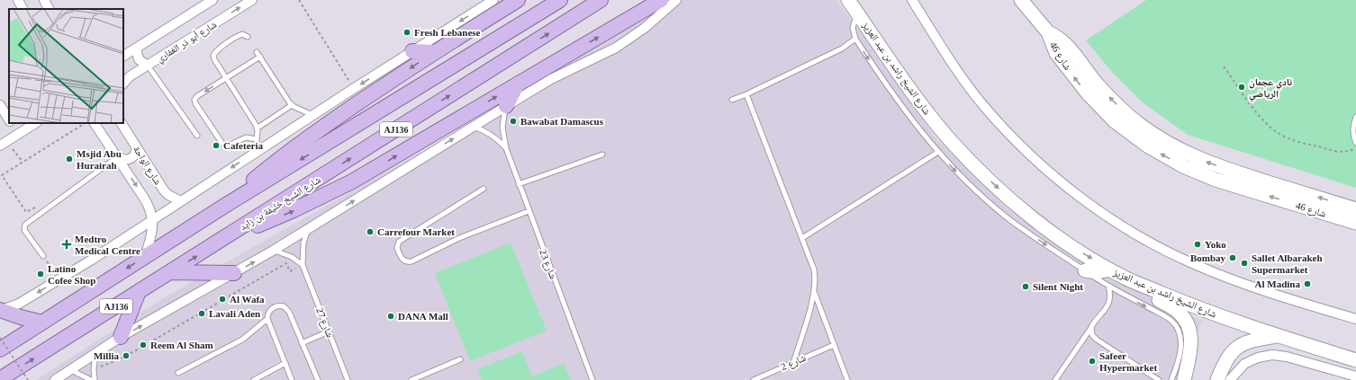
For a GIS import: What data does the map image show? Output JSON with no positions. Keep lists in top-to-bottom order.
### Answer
{
  "streets": {
    "main road": [
      "شارع 46",
      "شارع الشيخ راشد بن عبد العزيز",
      "AJ136",
      "شارع الشيخ خليفة بن زايد"
    ],
    "street": ["شارع أبو ذر الغفاري", "شارع الواحة"],
    "lane": ["شارع 23", "شارع 27", "شارع 2"]
  },
  "crossings": [
    ["AJ136", "شارع الواحة"]
  ],
  "one_way": ["شارع 46", "شارع الشيخ راشد بن عبد العزيز"],
  "places": {
    "other": [
      "Fresh Lebanese",
      "نادي عجمان الرياضي",
      "Bawabat Damascus",
      "Cafeteria",
      "Msjid Abu Hurairah",
      "Carrefour Market",
      "Yoko",
      "Bombay",
      "Sallet Albarakeh Supermarket",
      "Latino Cofee Shop",
      "Al Madina",
      "Silent Night",
      "Al Wafa",
      "Lavali Aden",
      "DANA Mall",
      "Reem Al Sham",
      "Millia",
      "Safeer Hypermarket"
    ],
    "health": ["Medtro Medical Centre"]
  }
}
